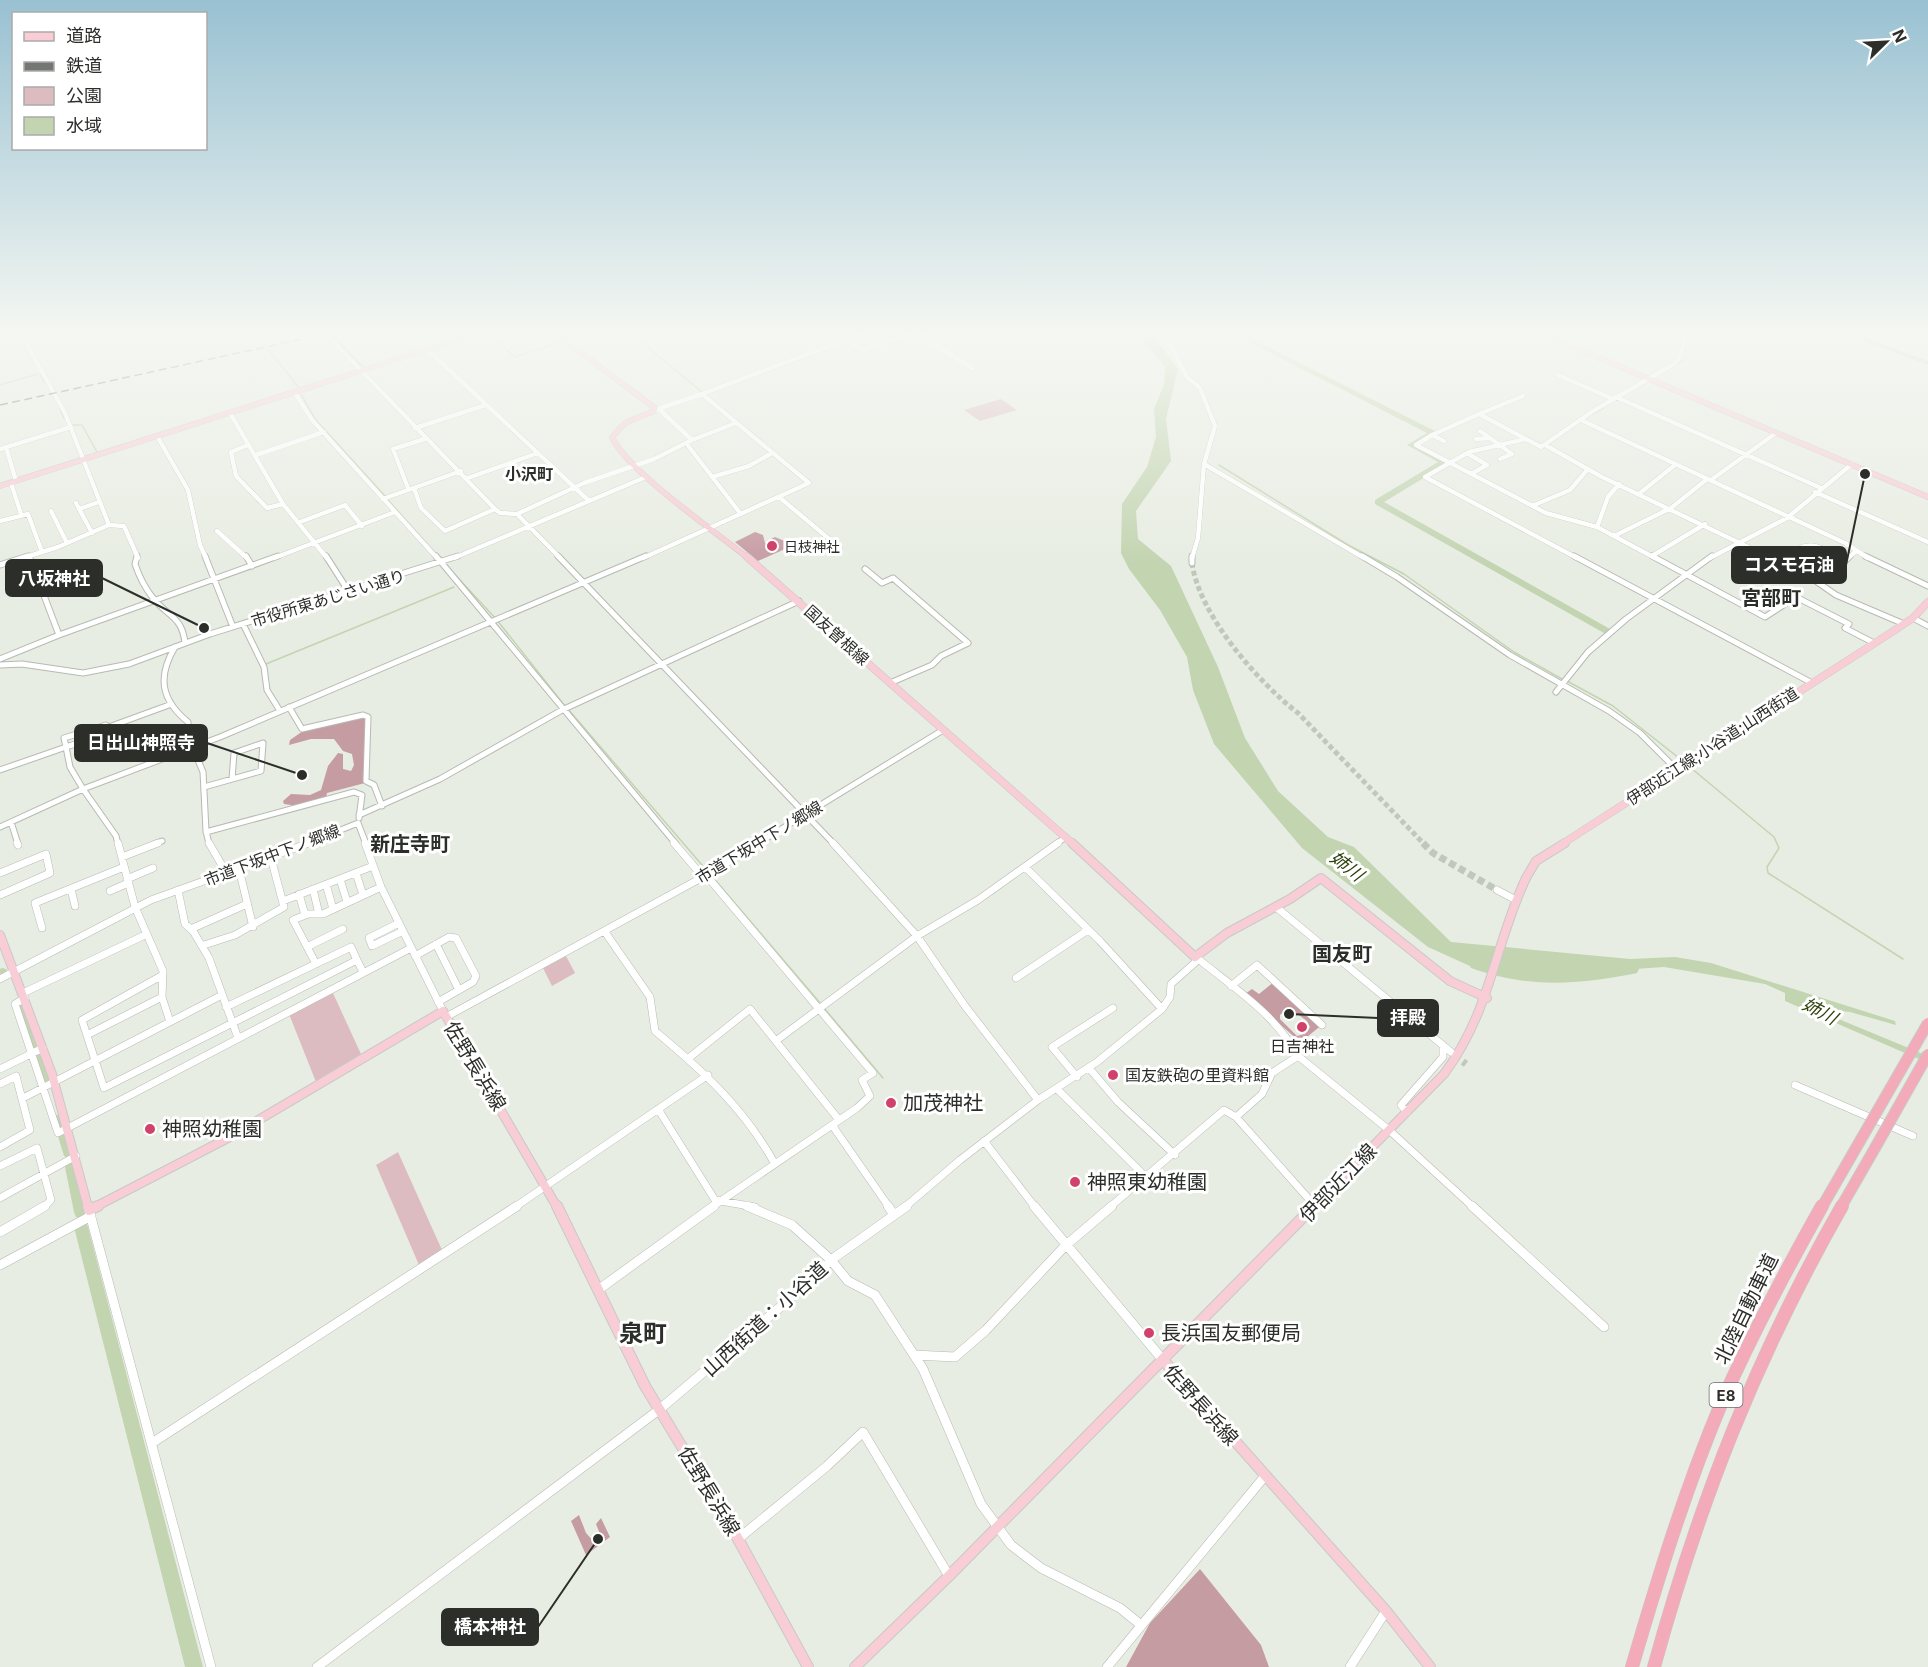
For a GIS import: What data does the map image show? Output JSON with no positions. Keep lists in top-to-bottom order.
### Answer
{
  "streets": {
    "highway": ["北陸自動車道", "E8"],
    "main road": [
      "国友曽根線",
      "伊部近江線;小谷道;山西街道",
      "佐野長浜線",
      "伊部近江線"
    ],
    "street": ["市役所東あじさい通り", "市道下坂中下ノ郷線", "山西街道：小谷道"]
  },
  "crossings": [
    ["市役所東あじさい通り", "国友曽根線"],
    ["国友曽根線", "市道下坂中下ノ郷線"],
    ["国友曽根線", "山西街道：小谷道"],
    ["伊部近江線;小谷道;山西街道", "伊部近江線"],
    ["市道下坂中下ノ郷線", "佐野長浜線"],
    ["佐野長浜線", "伊部近江線"],
    ["佐野長浜線", "山西街道：小谷道"]
  ],
  "districts": [
    "小沢町",
    "宮部町",
    "新庄寺町",
    "国友町",
    "泉町"
  ],
  "water": ["姉川"],
  "places": [
    "コスモ石油",
    "日枝神社",
    "八坂神社",
    "日出山神照寺",
    "拝殿",
    "日吉神社",
    "国友鉄砲の里資料館",
    "加茂神社",
    "神照幼稚園",
    "神照東幼稚園",
    "長浜国友郵便局",
    "橋本神社"
  ],
  "legend": [
    "道路",
    "鉄道",
    "公園",
    "水域"
  ],
  "north": "top right"
}
